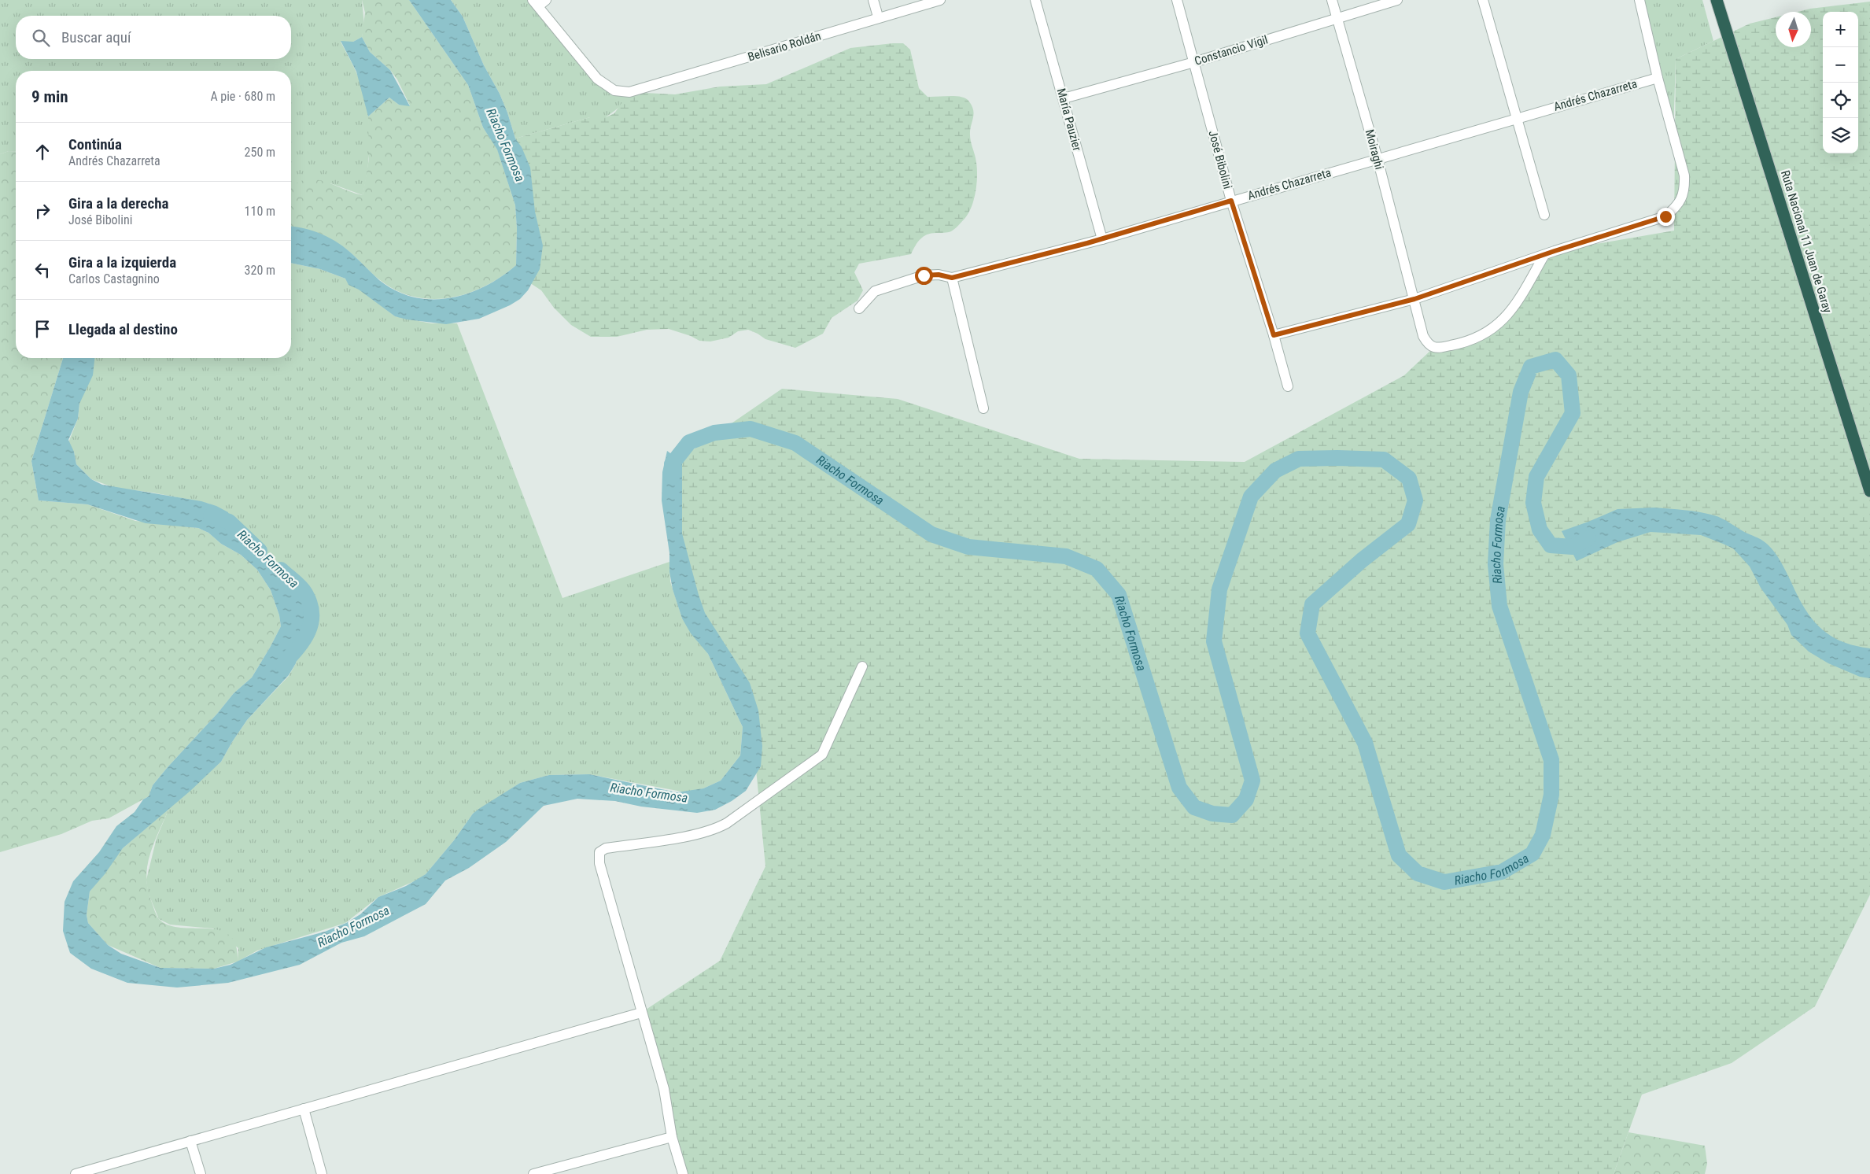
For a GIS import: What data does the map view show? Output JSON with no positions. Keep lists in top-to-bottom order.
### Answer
{
  "streets": {
    "highway": ["Ruta Nacional 11 Juan de Garay"],
    "street": [
      "Belisario Roldán",
      "Constancio Vigil",
      "Andrés Chazarreta",
      "María Pauzier",
      "Moiraghi",
      "José Bibolini"
    ]
  },
  "crossings": [
    ["Constancio Vigil", "María Pauzier"],
    ["Constancio Vigil", "Moiraghi"],
    ["Constancio Vigil", "José Bibolini"],
    ["Andrés Chazarreta", "María Pauzier"],
    ["Andrés Chazarreta", "Moiraghi"],
    ["Andrés Chazarreta", "José Bibolini"]
  ],
  "water": ["Riacho Formosa"],
  "north": "bottom",
  "page": {
    "map_buttons": ["+", "−"],
    "search": "Buscar aquí",
    "heading": ["9 min", "A pie · 680 m"],
    "list": [
      ["Continúa", "Andrés Chazarreta", "250 m"],
      ["Gira a la derecha", "José Bibolini", "110 m"],
      ["Gira a la izquierda", "Carlos Castagnino", "320 m"],
      "Llegada al destino"
    ]
  }
}
